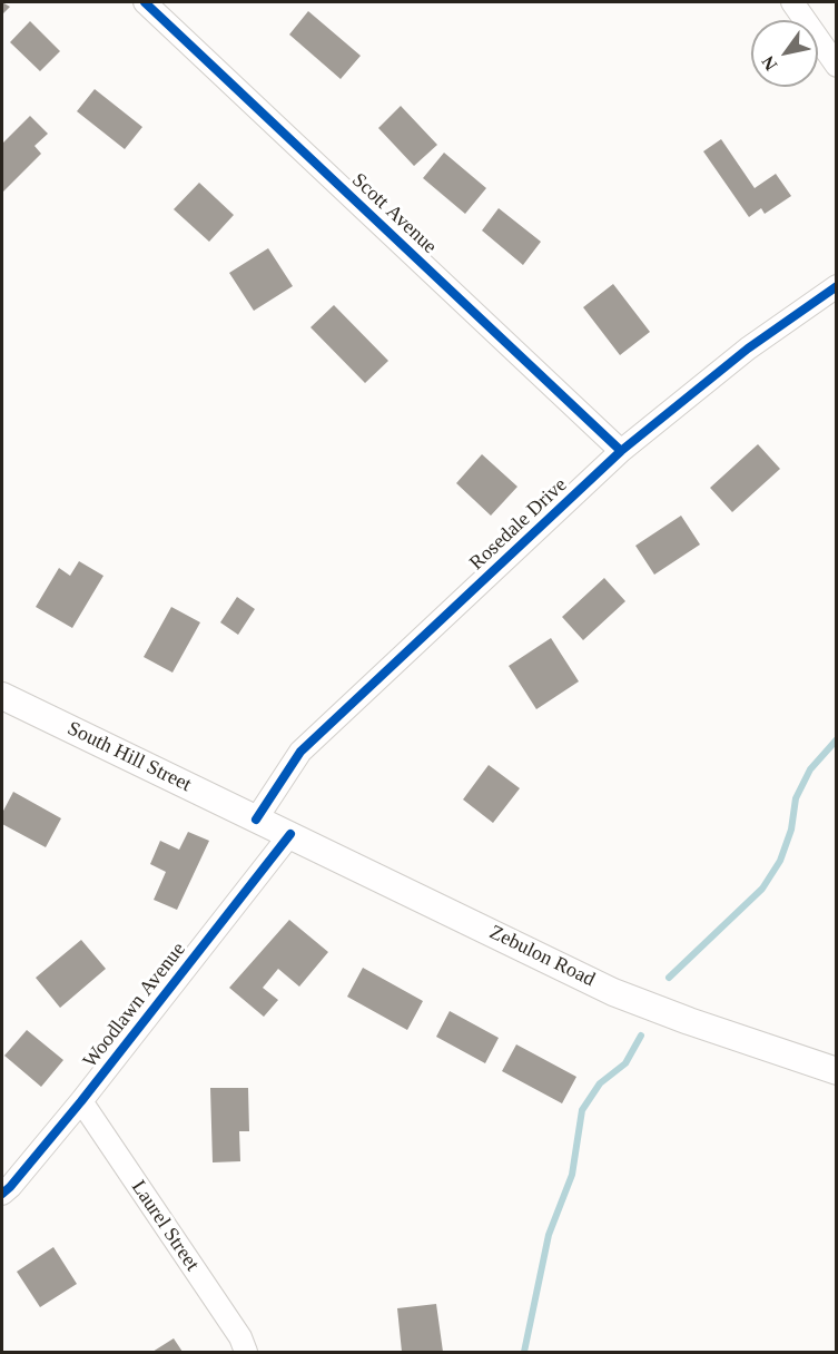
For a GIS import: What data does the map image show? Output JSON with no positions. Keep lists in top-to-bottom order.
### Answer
{
  "streets": {
    "main road": ["South Hill Street", "Zebulon Road"],
    "street": [
      "Scott Avenue",
      "Rosedale Drive",
      "Woodlawn Avenue",
      "Laurel Street"
    ]
  },
  "crossings": [
    ["Scott Avenue", "Rosedale Drive"],
    ["Rosedale Drive", "South Hill Street"],
    ["Rosedale Drive", "Zebulon Road"],
    ["South Hill Street", "Zebulon Road"],
    ["Zebulon Road", "Woodlawn Avenue"],
    ["Woodlawn Avenue", "Laurel Street"]
  ],
  "north": "bottom left"
}
